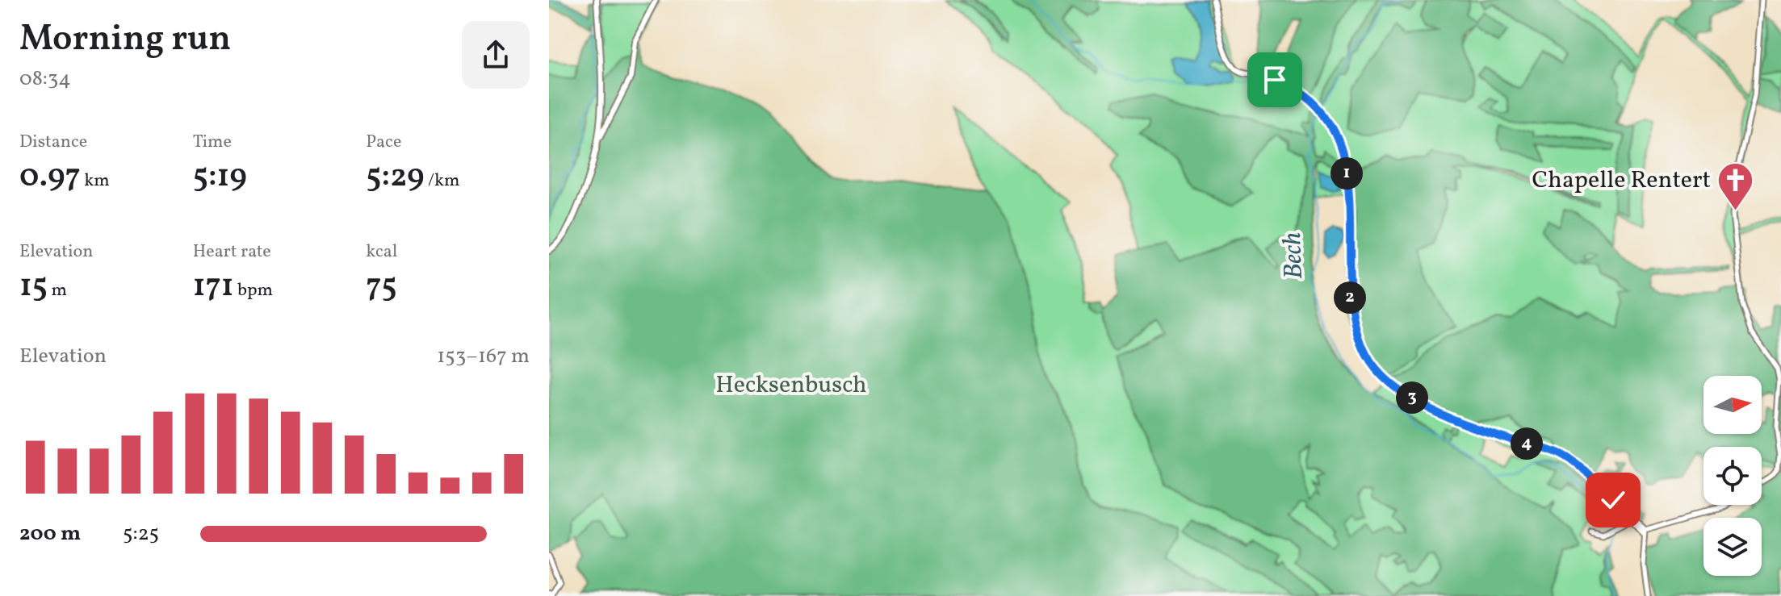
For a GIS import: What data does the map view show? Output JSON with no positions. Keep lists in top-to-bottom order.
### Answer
{
  "water": ["Bech"],
  "parks": ["Hecksenbusch"],
  "places": {
    "church": ["Chapelle Rentert"]
  },
  "north": "right",
  "page": {
    "heading": ["Morning run", "08:34"],
    "stats": [
      ["Distance", "0.97 km"],
      ["Time", "5:19"],
      ["Pace", "5:29 /km"],
      ["Elevation", "15 m"],
      ["Heart rate", "171 bpm"],
      ["kcal", "75"]
    ],
    "pins": [
      "1",
      "2",
      "3",
      "4"
    ],
    "chart": ["Elevation", "153–167 m"],
    "list": [
      {
        "name": "200 m",
        "note": "5:25"
      }
    ]
  }
}
